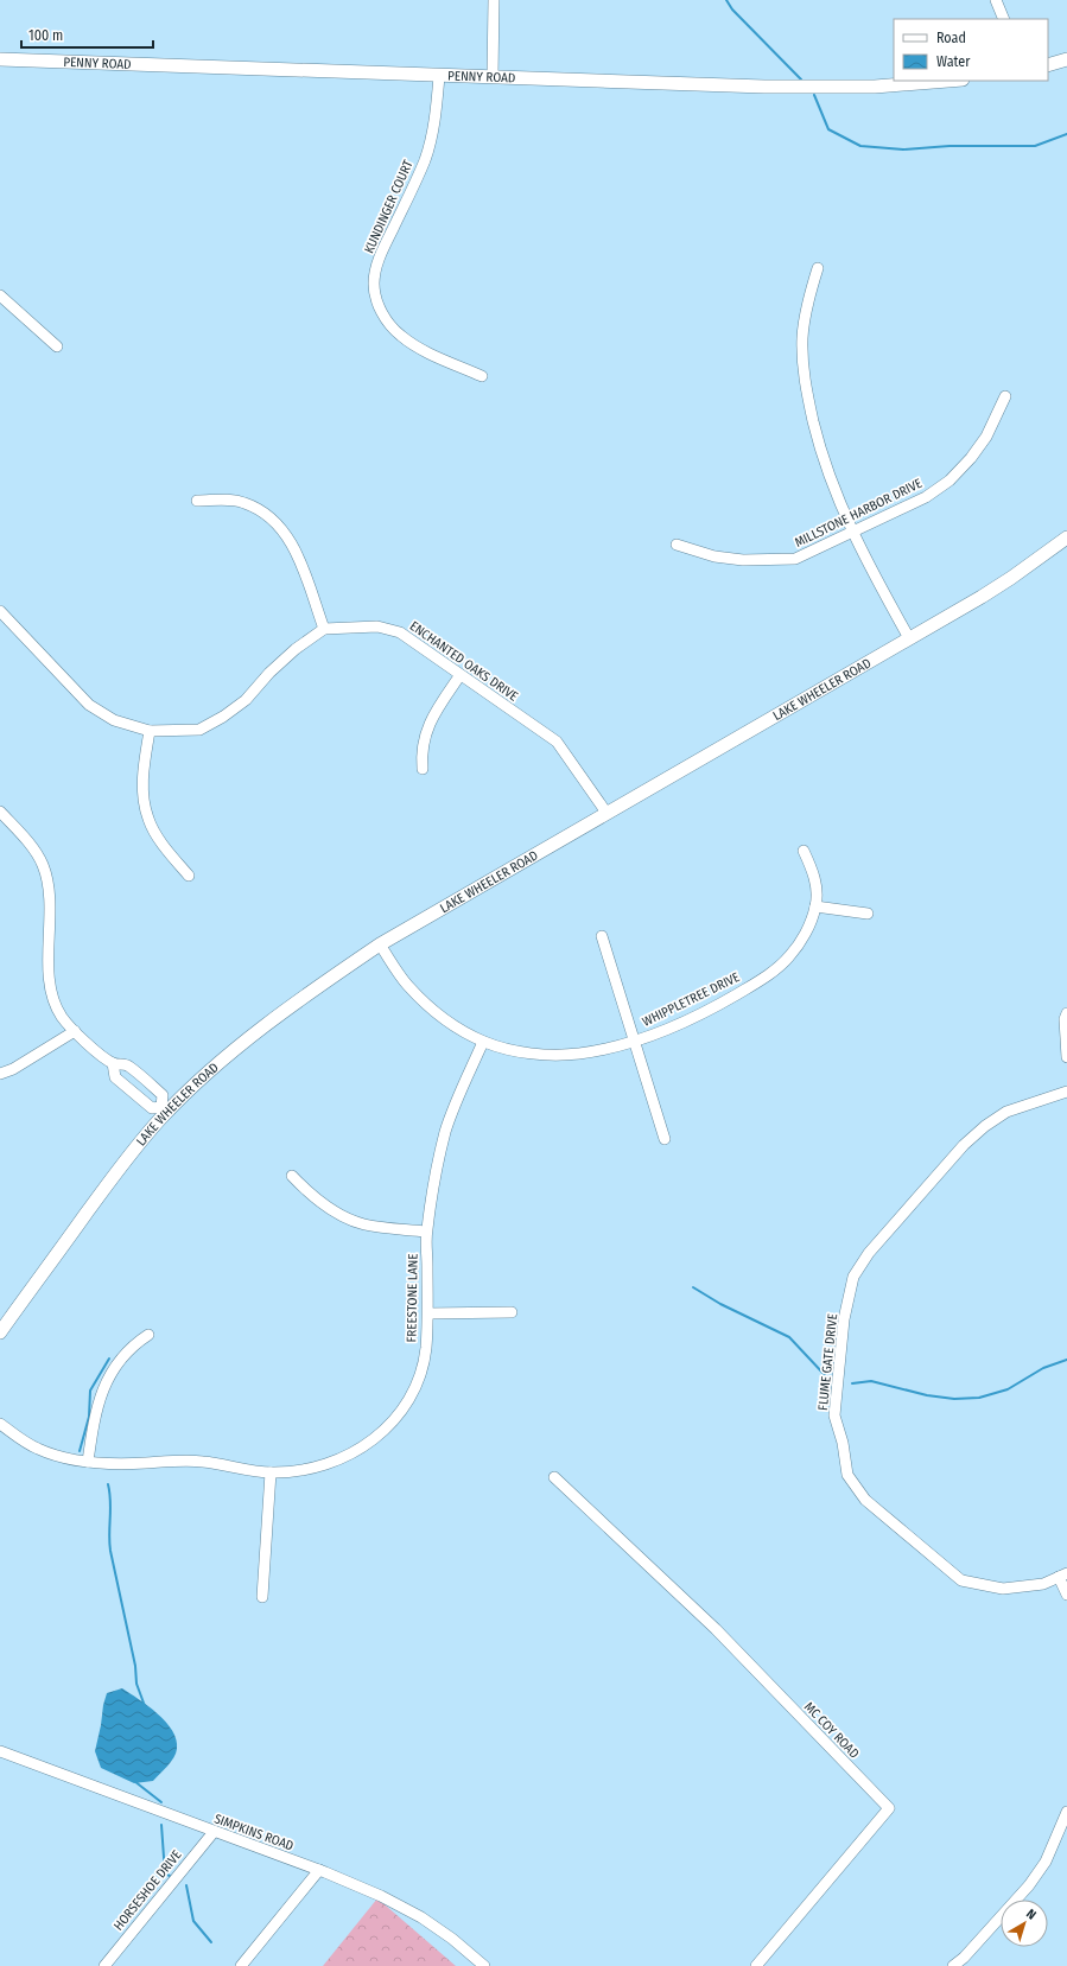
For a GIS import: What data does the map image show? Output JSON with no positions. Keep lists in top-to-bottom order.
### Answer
{
  "streets": {
    "street": [
      "PENNY ROAD",
      "KUNDINGER COURT",
      "MILLSTONE HARBOR DRIVE",
      "ENCHANTED OAKS DRIVE",
      "LAKE WHEELER ROAD",
      "WHIPPLETREE DRIVE",
      "FREESTONE LANE",
      "FLUME GATE DRIVE",
      "MC COY ROAD",
      "SIMPKINS ROAD",
      "HORSESHOE DRIVE"
    ]
  },
  "crossings": [
    ["PENNY ROAD", "KUNDINGER COURT"],
    ["ENCHANTED OAKS DRIVE", "LAKE WHEELER ROAD"],
    ["LAKE WHEELER ROAD", "WHIPPLETREE DRIVE"],
    ["WHIPPLETREE DRIVE", "FREESTONE LANE"],
    ["SIMPKINS ROAD", "HORSESHOE DRIVE"]
  ],
  "legend": ["Road", "Water"],
  "scale_bar": "100 m",
  "north": "top right"
}
